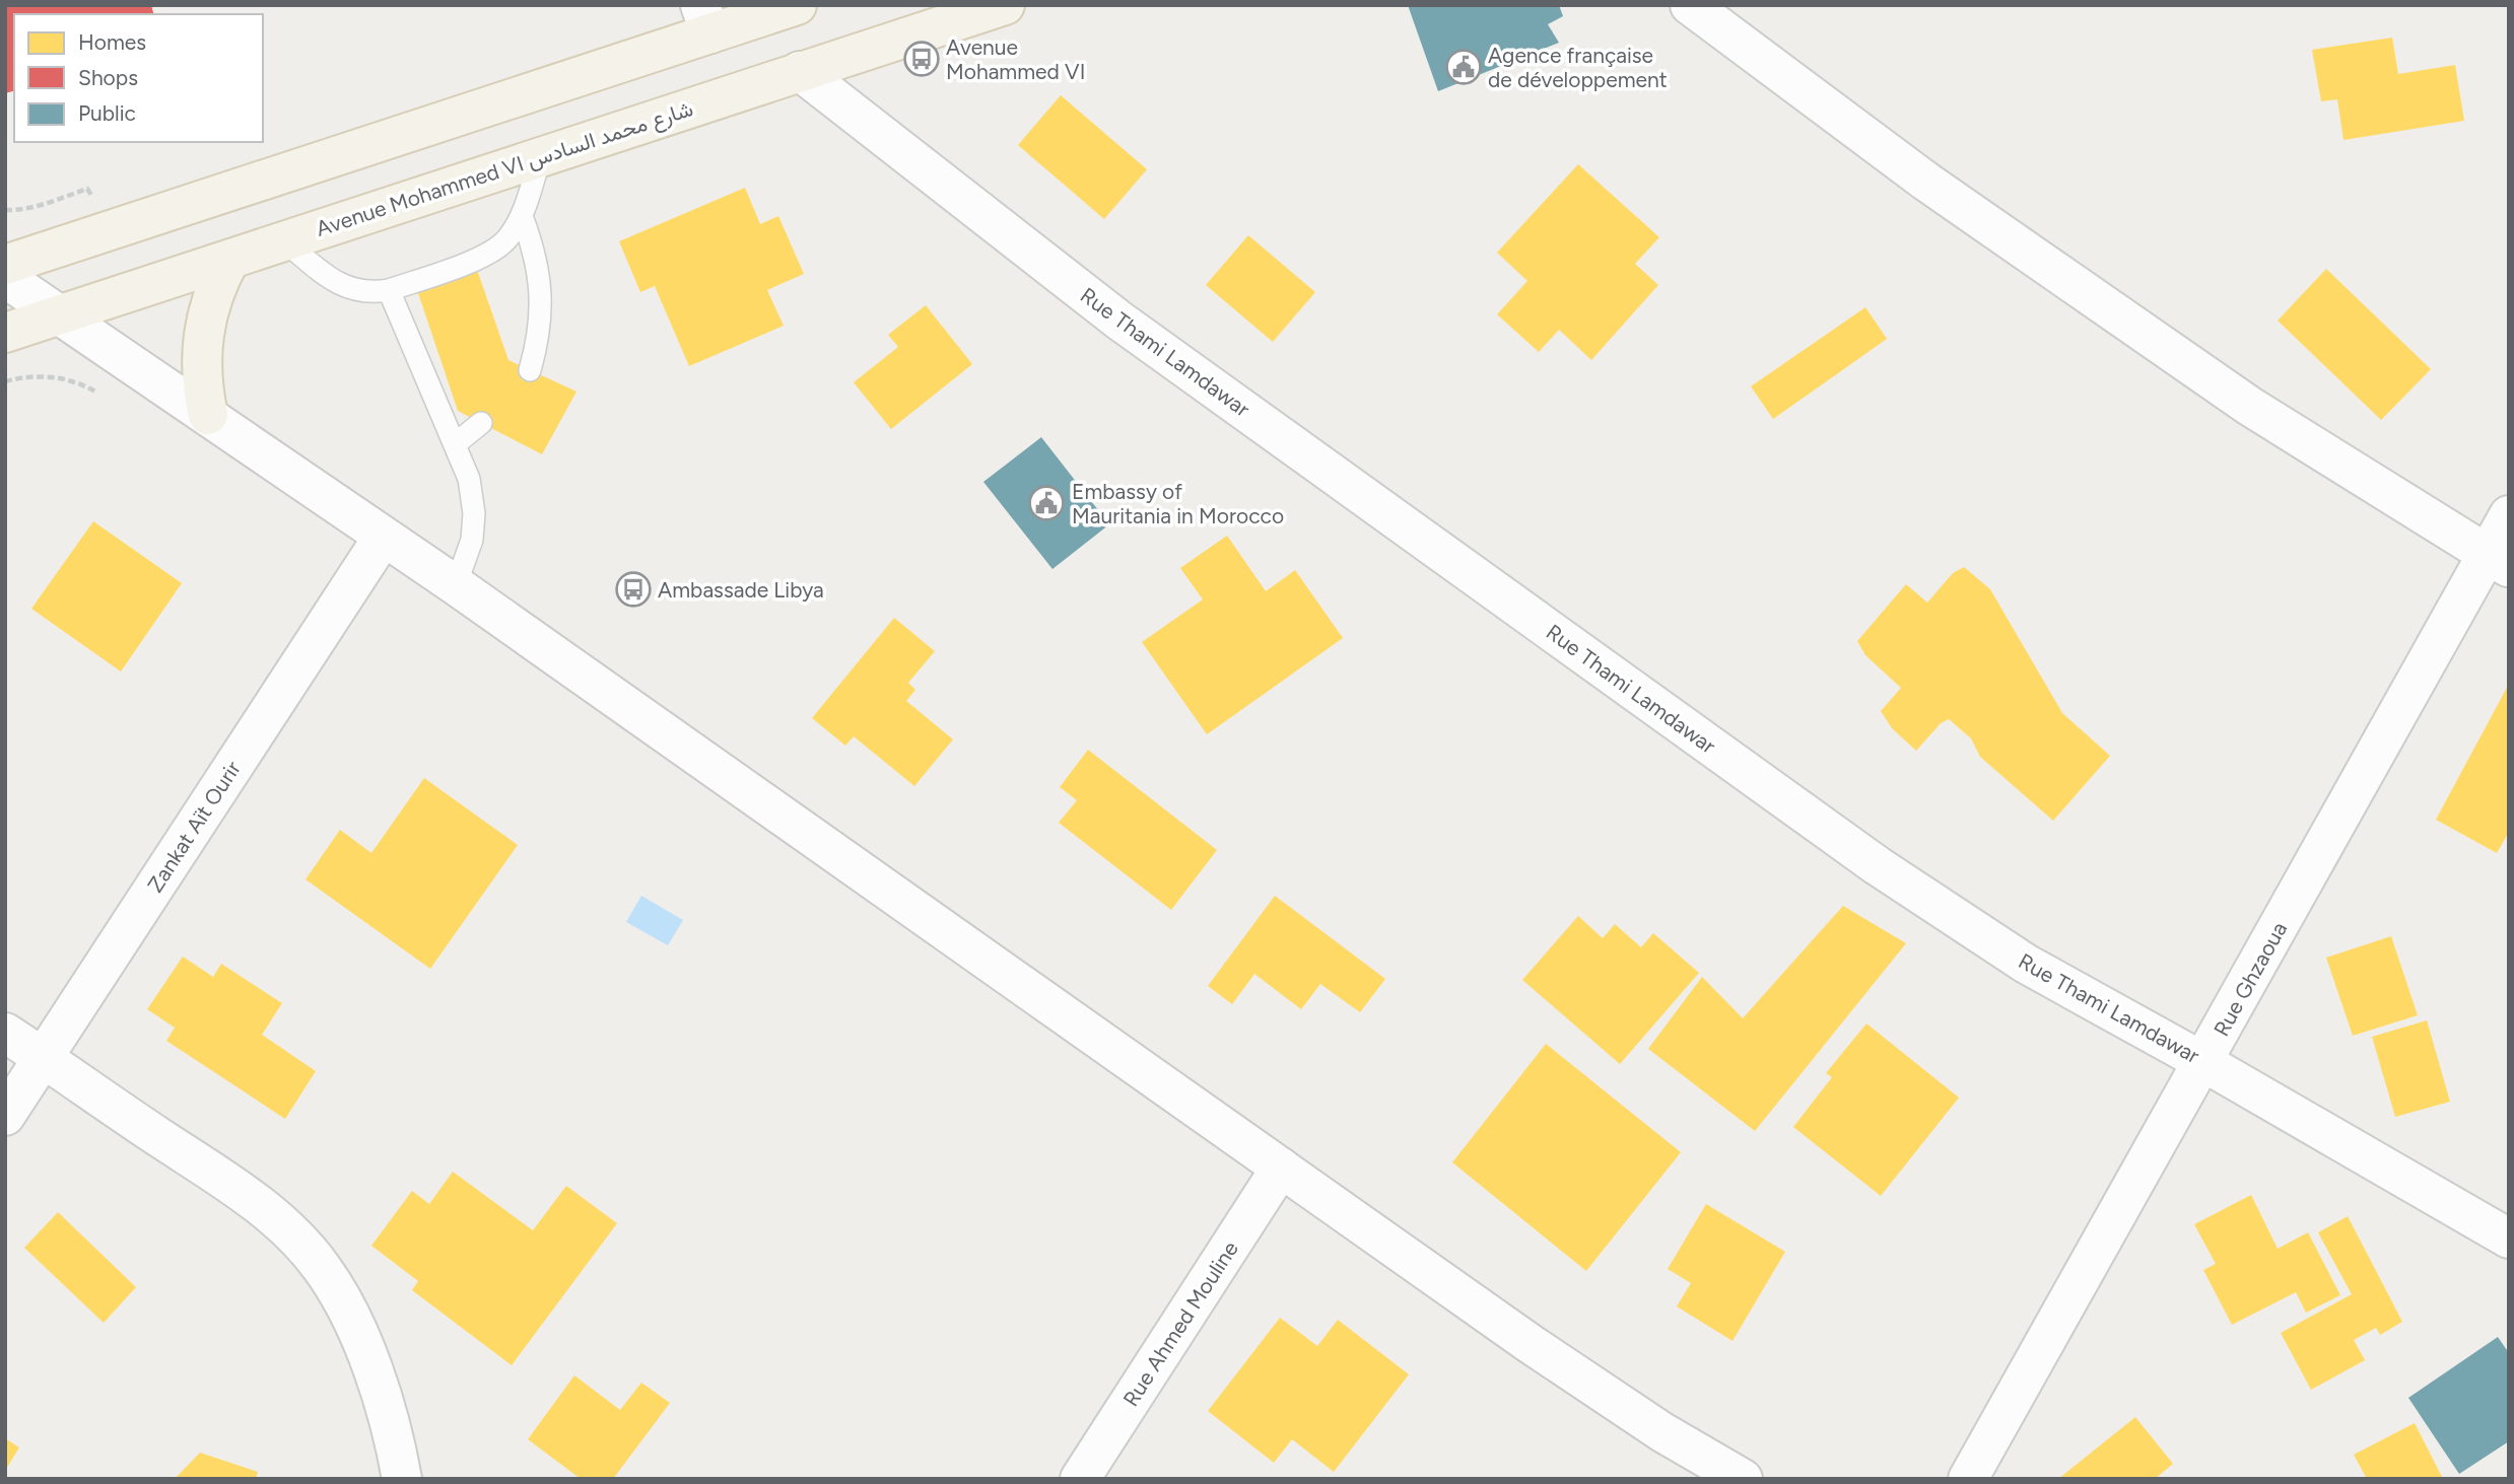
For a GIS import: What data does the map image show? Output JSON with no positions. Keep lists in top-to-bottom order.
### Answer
{
  "streets": {
    "main road": ["Avenue Mohammed VI شارع محمد السادس"],
    "street": [
      "Rue Thami Lamdawar",
      "Zankat Aït Ourir",
      "Rue Ghzaoua",
      "Rue Ahmed Mouline"
    ]
  },
  "crossings": [
    ["Avenue Mohammed VI شارع محمد السادس", "Rue Thami Lamdawar"],
    ["Rue Thami Lamdawar", "Rue Ghzaoua"]
  ],
  "places": {
    "bus stop": ["Avenue Mohammed VI", "Ambassade Libya"],
    "public building": ["Agence française de développement", "Embassy of Mauritania in Morocco"]
  },
  "legend": ["Homes", "Shops", "Public"]
}
